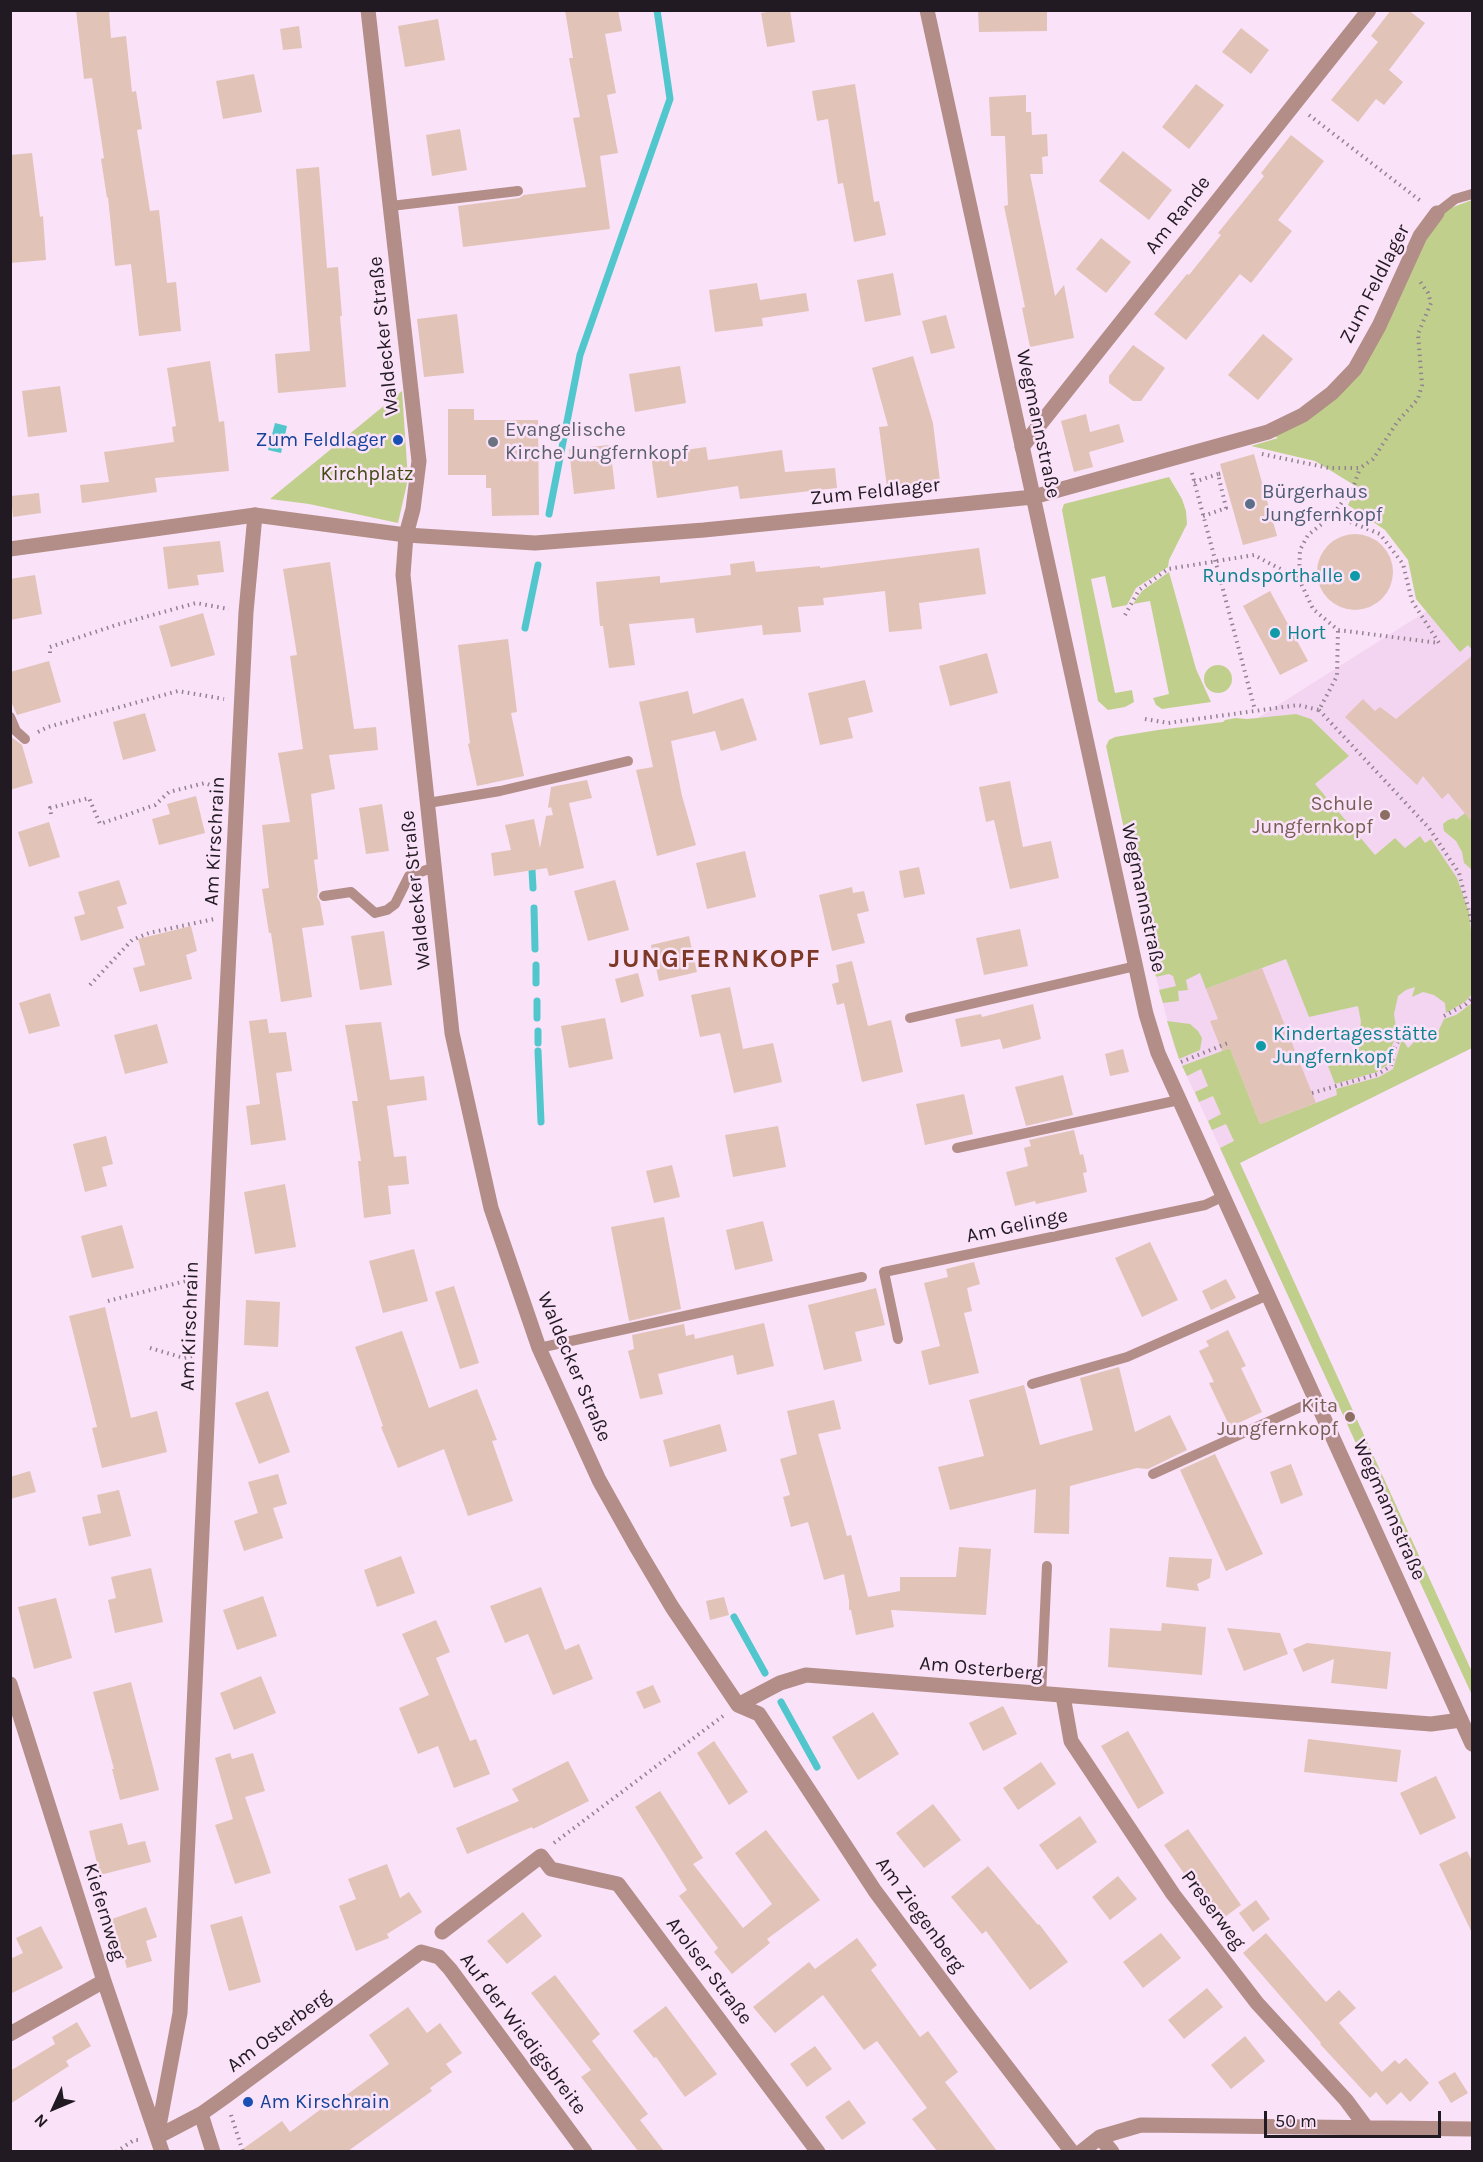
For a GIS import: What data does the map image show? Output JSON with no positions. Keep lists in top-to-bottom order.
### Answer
{
  "streets": {
    "street": [
      "Am Rande",
      "Zum Feldlager",
      "Waldecker Straße",
      "Wegmannstraße",
      "Am Kirschrain",
      "Am Osterberg",
      "Preserweg",
      "Kiefernweg",
      "Am Ziegenberg",
      "Arolser Straße",
      "Auf der Wiedigsbreite"
    ],
    "lane": ["Am Gelinge"]
  },
  "crossings": [
    ["Am Rande", "Wegmannstraße"],
    ["Zum Feldlager", "Waldecker Straße"],
    ["Zum Feldlager", "Wegmannstraße"],
    ["Zum Feldlager", "Am Kirschrain"],
    ["Waldecker Straße", "Am Osterberg"],
    ["Waldecker Straße", "Am Ziegenberg"],
    ["Wegmannstraße", "Am Gelinge"],
    ["Wegmannstraße", "Am Osterberg"],
    ["Am Kirschrain", "Am Osterberg"],
    ["Am Kirschrain", "Kiefernweg"],
    ["Am Osterberg", "Preserweg"],
    ["Am Osterberg", "Kiefernweg"],
    ["Am Osterberg", "Am Ziegenberg"],
    ["Am Osterberg", "Auf der Wiedigsbreite"]
  ],
  "districts": ["JUNGFERNKOPF"],
  "parks": ["Kirchplatz"],
  "places": [
    "Zum Feldlager",
    "Evangelische Kirche Jungfernkopf",
    "Bürgerhaus Jungfernkopf",
    "Rundsporthalle",
    "Hort",
    "Schule Jungfernkopf",
    "Kindertagesstätte Jungfernkopf",
    "Kita Jungfernkopf",
    "Am Kirschrain"
  ],
  "scale_bar": "50 m",
  "north": "bottom left"
}
